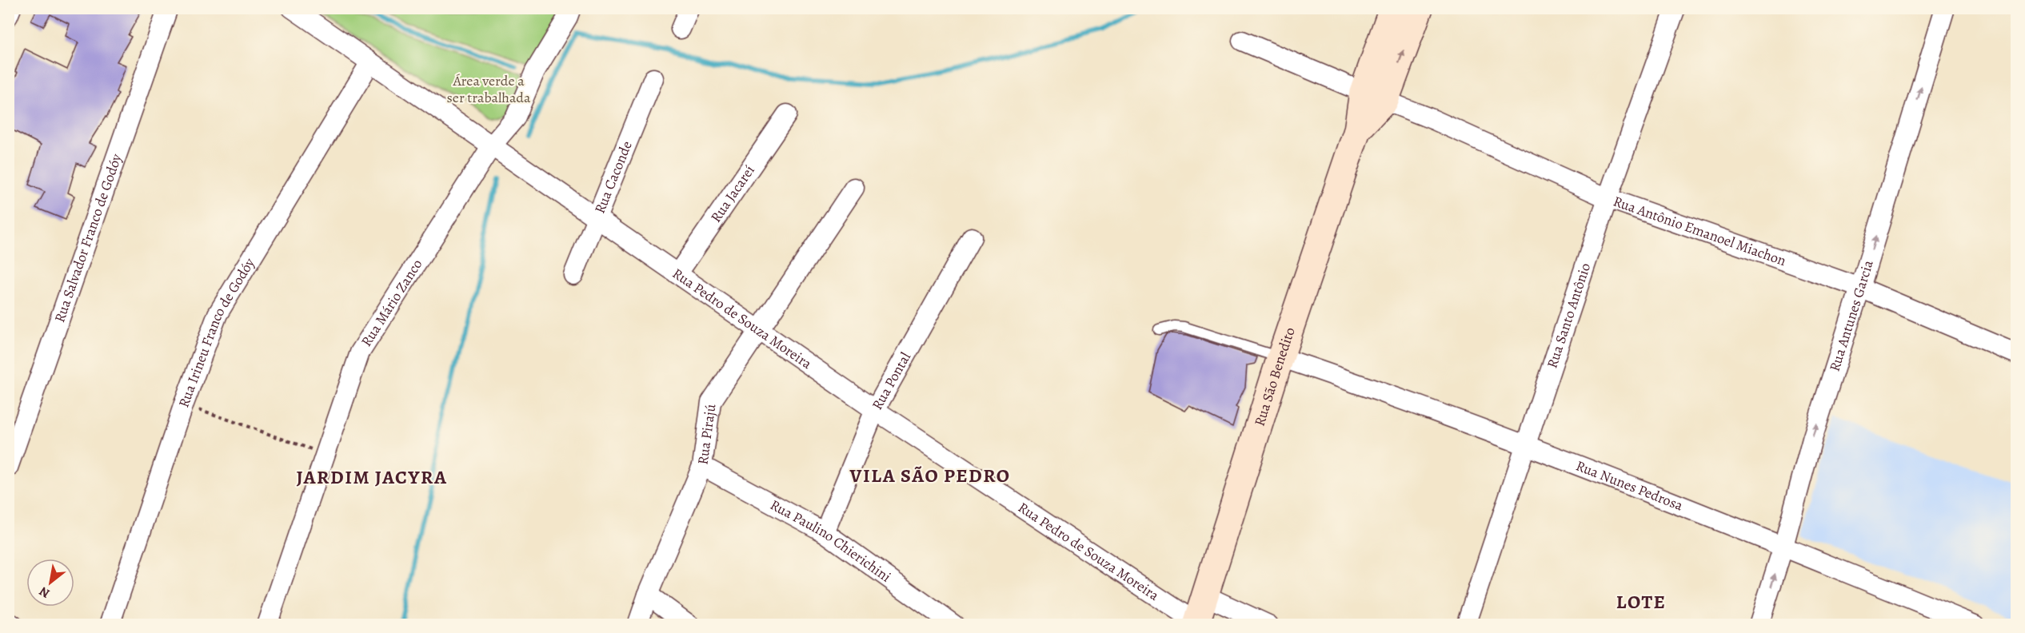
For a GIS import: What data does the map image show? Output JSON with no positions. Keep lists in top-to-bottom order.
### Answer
{
  "streets": {
    "main road": ["Rua São Benedito"],
    "street": [
      "Rua Caconde",
      "Rua Jacareí",
      "Rua Antônio Emanoel Miachon",
      "Rua Salvador Franco de Godóy",
      "Rua Mário Zanco",
      "Rua Santo Antônio",
      "Rua Antunes Garcia",
      "Rua Pedro de Souza Moreira",
      "Rua Irineu Franco de Godóy",
      "Rua Pontal",
      "Rua Pirajú",
      "Rua Nunes Pedrosa",
      "Rua Paulino Chierichini"
    ]
  },
  "crossings": [
    ["Rua Caconde", "Rua Pedro de Souza Moreira"],
    ["Rua Jacareí", "Rua Pedro de Souza Moreira"],
    ["Rua Antônio Emanoel Miachon", "Rua Santo Antônio"],
    ["Rua Antônio Emanoel Miachon", "Rua Antunes Garcia"],
    ["Rua Antônio Emanoel Miachon", "Rua São Benedito"],
    ["Rua Mário Zanco", "Rua Pedro de Souza Moreira"],
    ["Rua Santo Antônio", "Rua Nunes Pedrosa"],
    ["Rua Antunes Garcia", "Rua Nunes Pedrosa"],
    ["Rua Pedro de Souza Moreira", "Rua Irineu Franco de Godóy"],
    ["Rua Pedro de Souza Moreira", "Rua São Benedito"],
    ["Rua Pedro de Souza Moreira", "Rua Pontal"],
    ["Rua Pedro de Souza Moreira", "Rua Pirajú"],
    ["Rua São Benedito", "Rua Nunes Pedrosa"],
    ["Rua Pontal", "Rua Paulino Chierichini"],
    ["Rua Pirajú", "Rua Paulino Chierichini"]
  ],
  "one_way": ["Rua Antunes Garcia"],
  "districts": ["VILA SÃO PEDRO", "JARDIM JACYRA", "LOTE"],
  "parks": ["Área verde a ser trabalhada"],
  "north": "bottom left"
}
